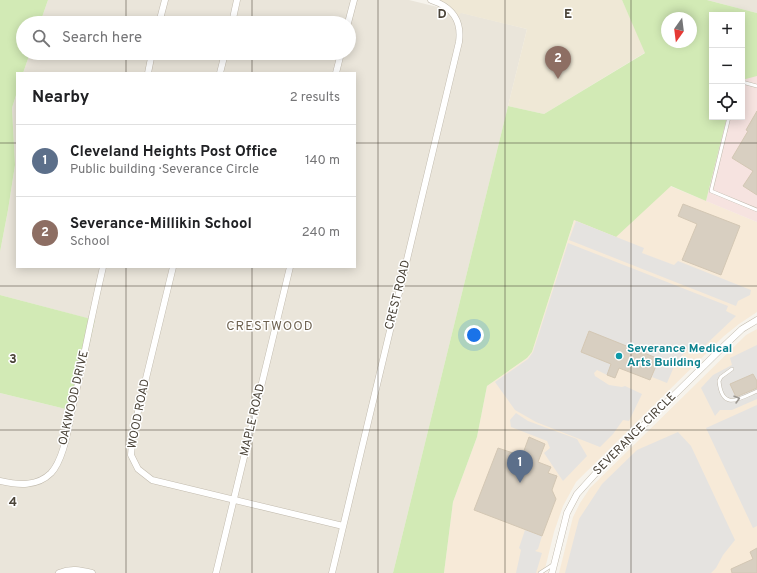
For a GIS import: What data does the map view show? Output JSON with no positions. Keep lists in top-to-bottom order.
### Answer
{
  "streets": {
    "street": [
      "CREST ROAD",
      "OAKWOOD DRIVE",
      "WOOD ROAD",
      "MAPLE ROAD",
      "SEVERANCE CIRCLE"
    ]
  },
  "crossings": [
    ["CREST ROAD", "WOOD ROAD"],
    ["WOOD ROAD", "MAPLE ROAD"]
  ],
  "districts": ["CRESTWOOD"],
  "places": ["Severance Medical Arts Building"],
  "north": "bottom",
  "page": {
    "map_buttons": ["+", "−"],
    "search": "Search here",
    "pins": ["2", "1"],
    "heading": ["Nearby", "2 results"],
    "list": [
      {
        "mark": "1",
        "name": "Cleveland Heights Post Office",
        "note": "Public building · Severance Circle",
        "value": "140 m"
      },
      {
        "mark": "2",
        "name": "Severance-Millikin School",
        "note": "School",
        "value": "240 m"
      }
    ]
  },
  "grid": {
    "columns": ["D", "E"],
    "rows": ["3", "4"]
  }
}
